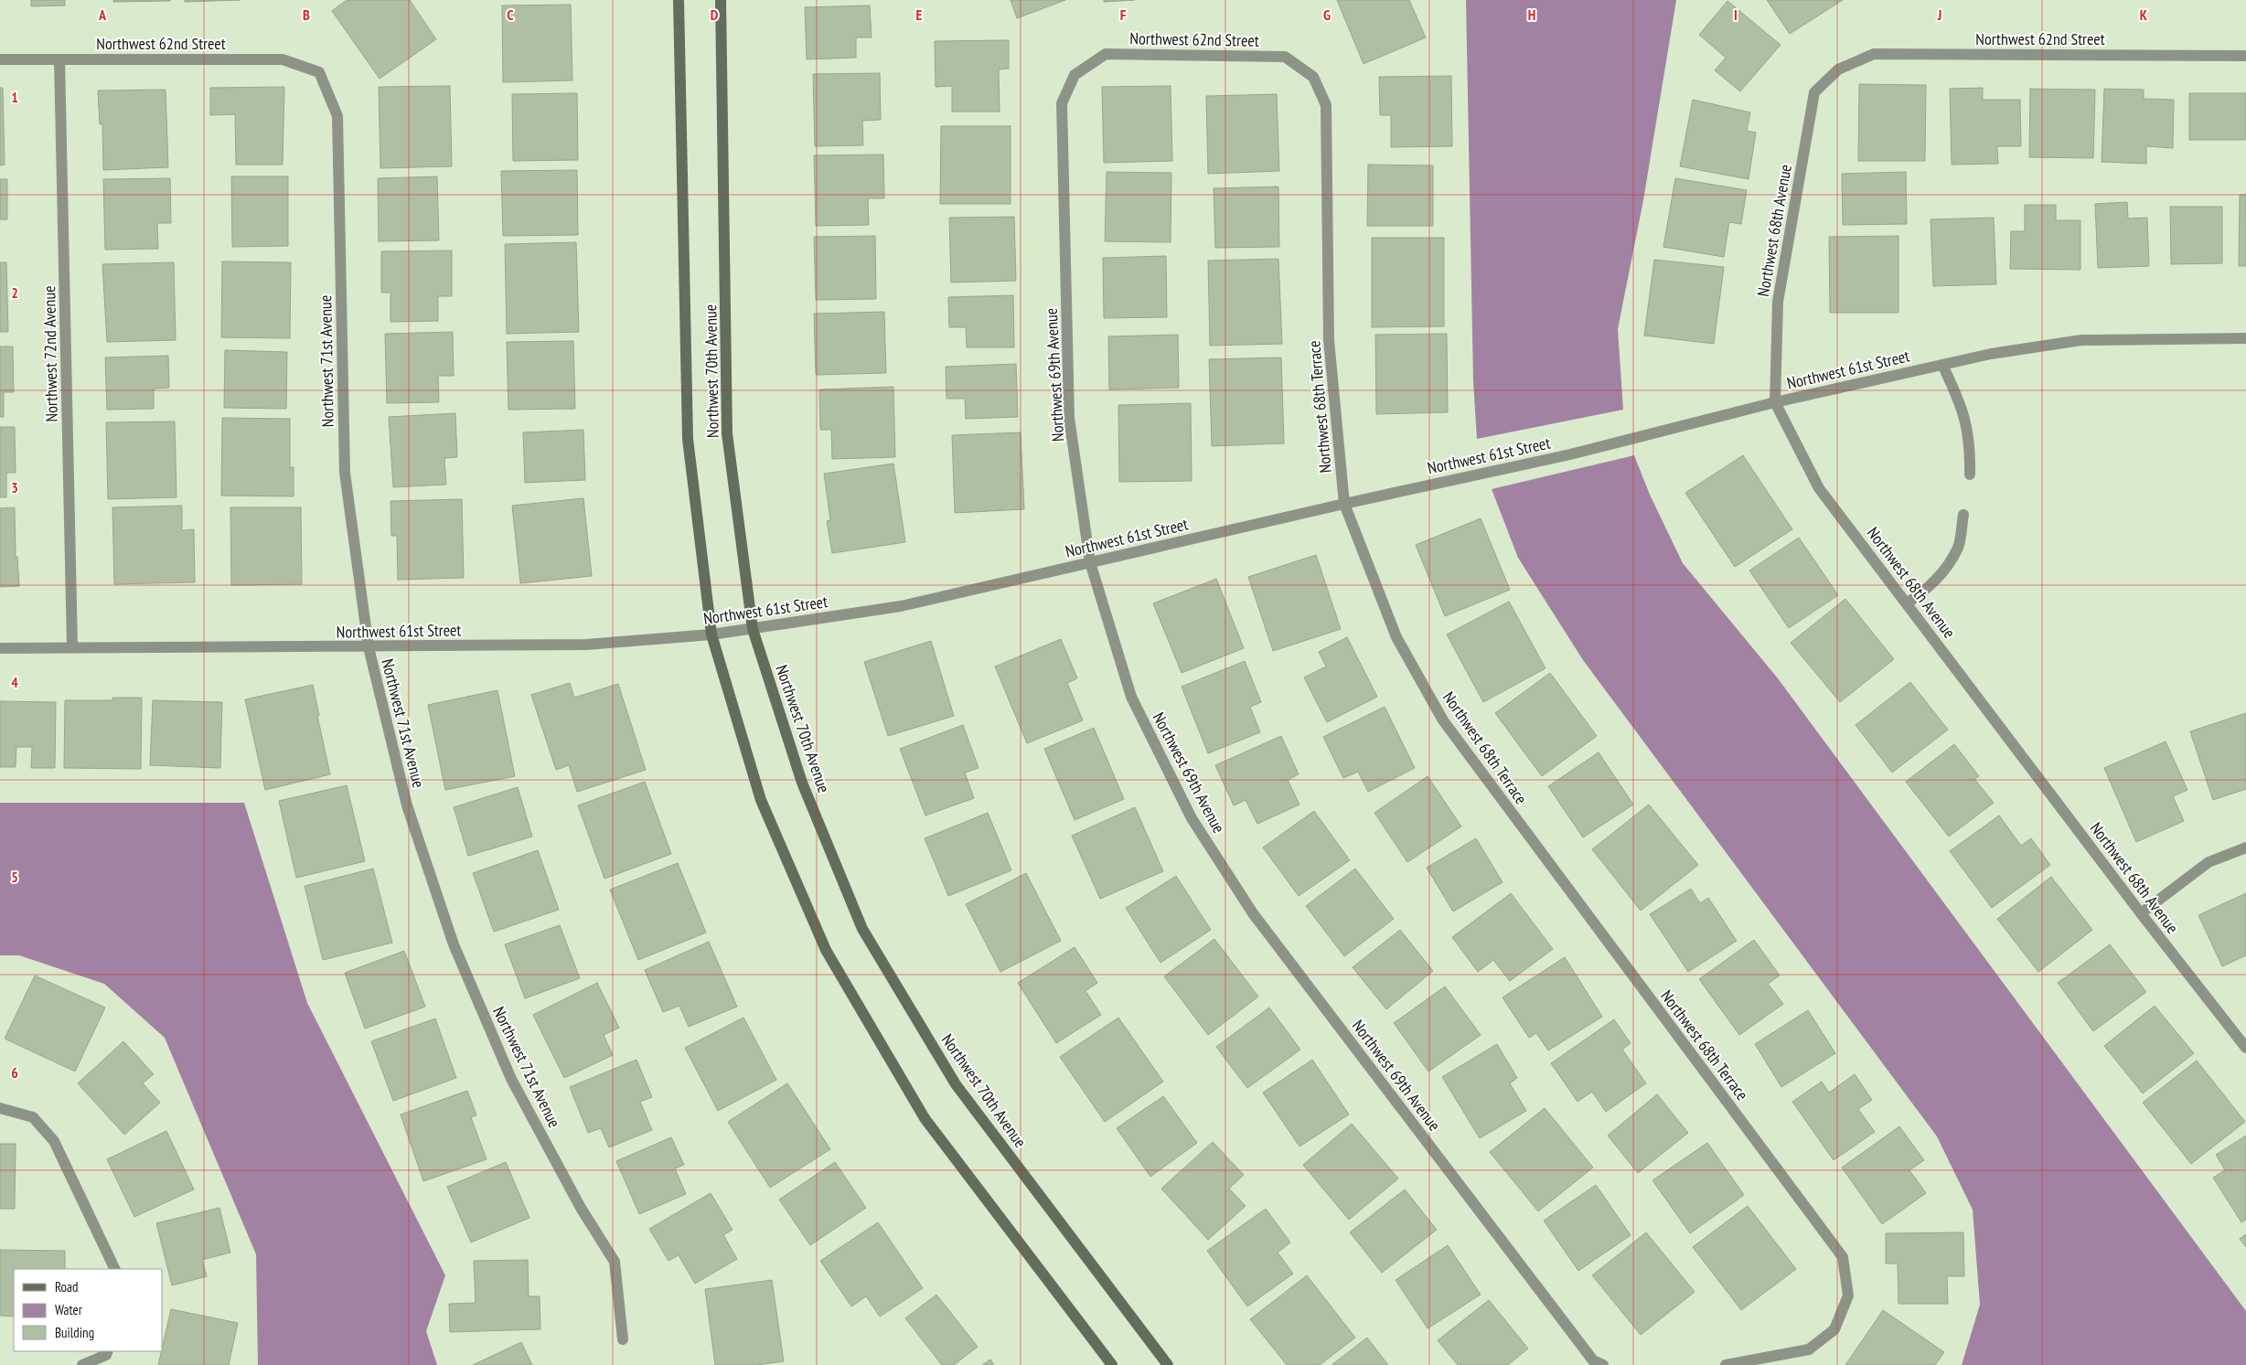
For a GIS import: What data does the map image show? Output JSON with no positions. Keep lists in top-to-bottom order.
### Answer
{
  "streets": {
    "street": [
      "Northwest 62nd Street",
      "Northwest 68th Avenue",
      "Northwest 72nd Avenue",
      "Northwest 71st Avenue",
      "Northwest 61st Street",
      "Northwest 70th Avenue",
      "Northwest 69th Avenue",
      "Northwest 68th Terrace"
    ]
  },
  "crossings": [
    ["Northwest 62nd Street", "Northwest 68th Avenue"],
    ["Northwest 62nd Street", "Northwest 72nd Avenue"],
    ["Northwest 62nd Street", "Northwest 71st Avenue"],
    ["Northwest 62nd Street", "Northwest 69th Avenue"],
    ["Northwest 62nd Street", "Northwest 68th Terrace"],
    ["Northwest 68th Avenue", "Northwest 61st Street"],
    ["Northwest 72nd Avenue", "Northwest 61st Street"],
    ["Northwest 71st Avenue", "Northwest 61st Street"],
    ["Northwest 61st Street", "Northwest 70th Avenue"],
    ["Northwest 61st Street", "Northwest 69th Avenue"],
    ["Northwest 61st Street", "Northwest 68th Terrace"]
  ],
  "legend": ["Road", "Water", "Building"],
  "grid": {
    "columns": [
      "A",
      "B",
      "C",
      "D",
      "E",
      "F",
      "G",
      "H",
      "I",
      "J",
      "K"
    ],
    "rows": [
      "1",
      "2",
      "3",
      "4",
      "5",
      "6"
    ]
  }
}
